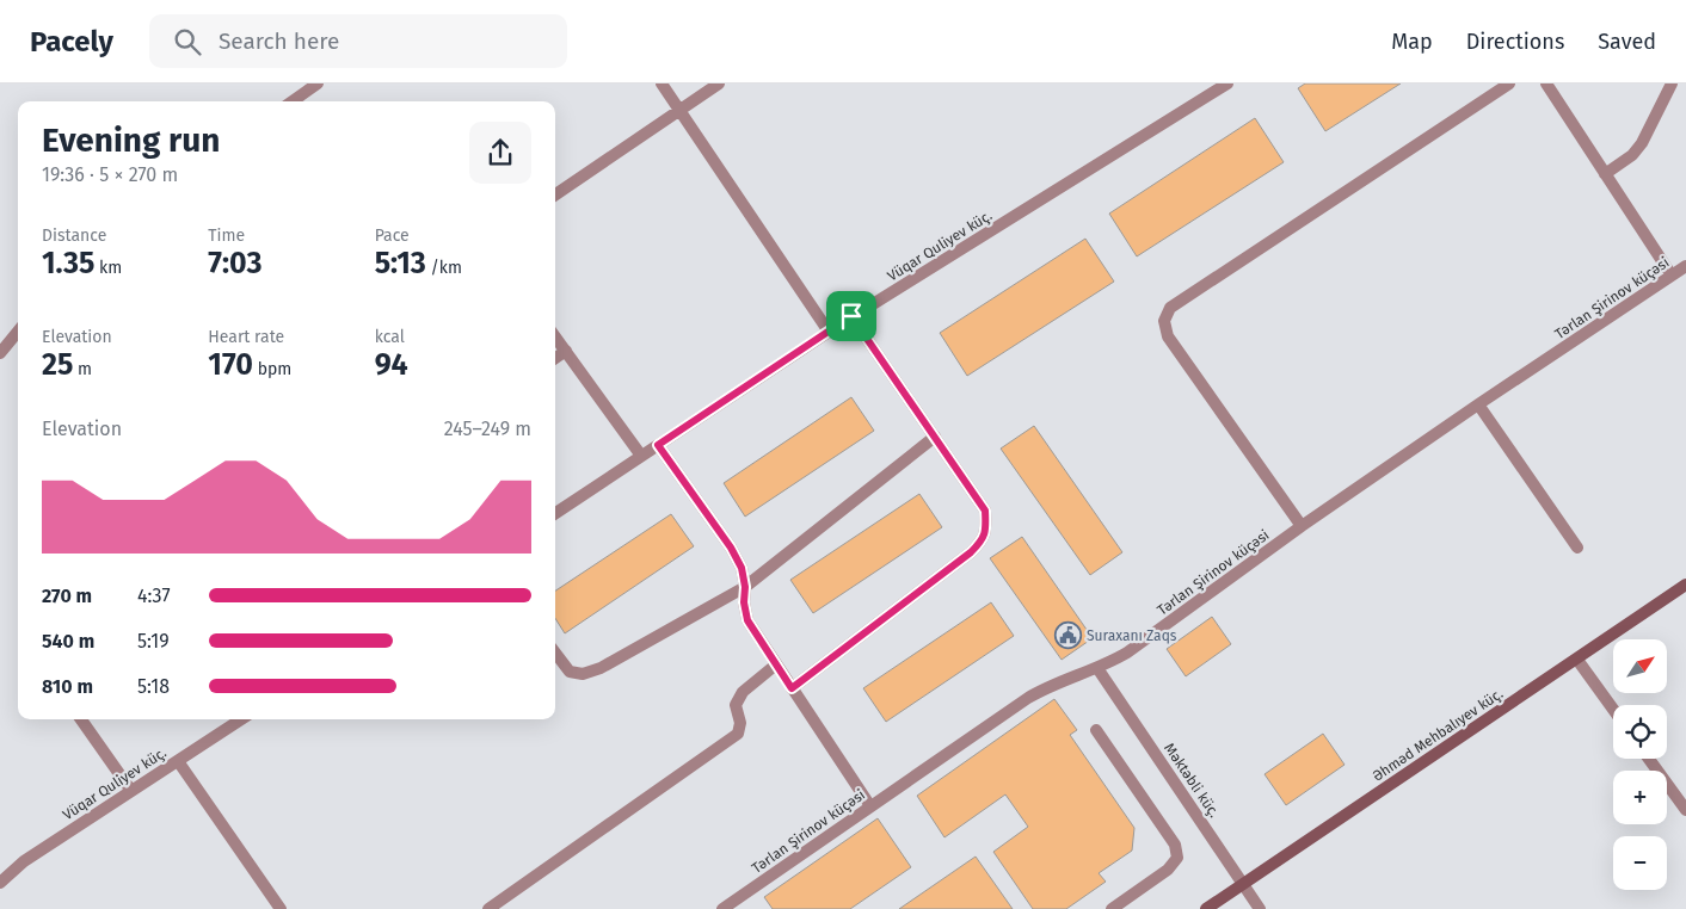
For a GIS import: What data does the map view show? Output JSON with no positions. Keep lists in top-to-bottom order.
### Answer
{
  "streets": {
    "street": [
      "Vüqar Quliyev küç.",
      "Tərlan Şirinov küçəsi",
      "Əhməd Mehbalıyev küç.",
      "Məktəbli küç."
    ]
  },
  "crossings": [
    ["Tərlan Şirinov küçəsi", "Məktəbli küç."],
    ["Əhməd Mehbalıyev küç.", "Məktəbli küç."]
  ],
  "places": {
    "public building": ["Suraxanı Zaqs"]
  },
  "north": "top right",
  "page": {
    "header": "Pacely",
    "search": "Search here",
    "nav": ["Map", "Directions", "Saved"],
    "heading": ["Evening run", "19:36 · 5 × 270 m"],
    "stats": [
      ["Distance", "1.35 km"],
      ["Time", "7:03"],
      ["Pace", "5:13 /km"],
      ["Elevation", "25 m"],
      ["Heart rate", "170 bpm"],
      ["kcal", "94"]
    ],
    "chart": ["Elevation", "245–249 m"],
    "list": [
      {
        "name": "270 m",
        "note": "4:37"
      },
      {
        "name": "540 m",
        "note": "5:19"
      },
      {
        "name": "810 m",
        "note": "5:18"
      }
    ],
    "map_buttons": ["+", "−"]
  }
}
